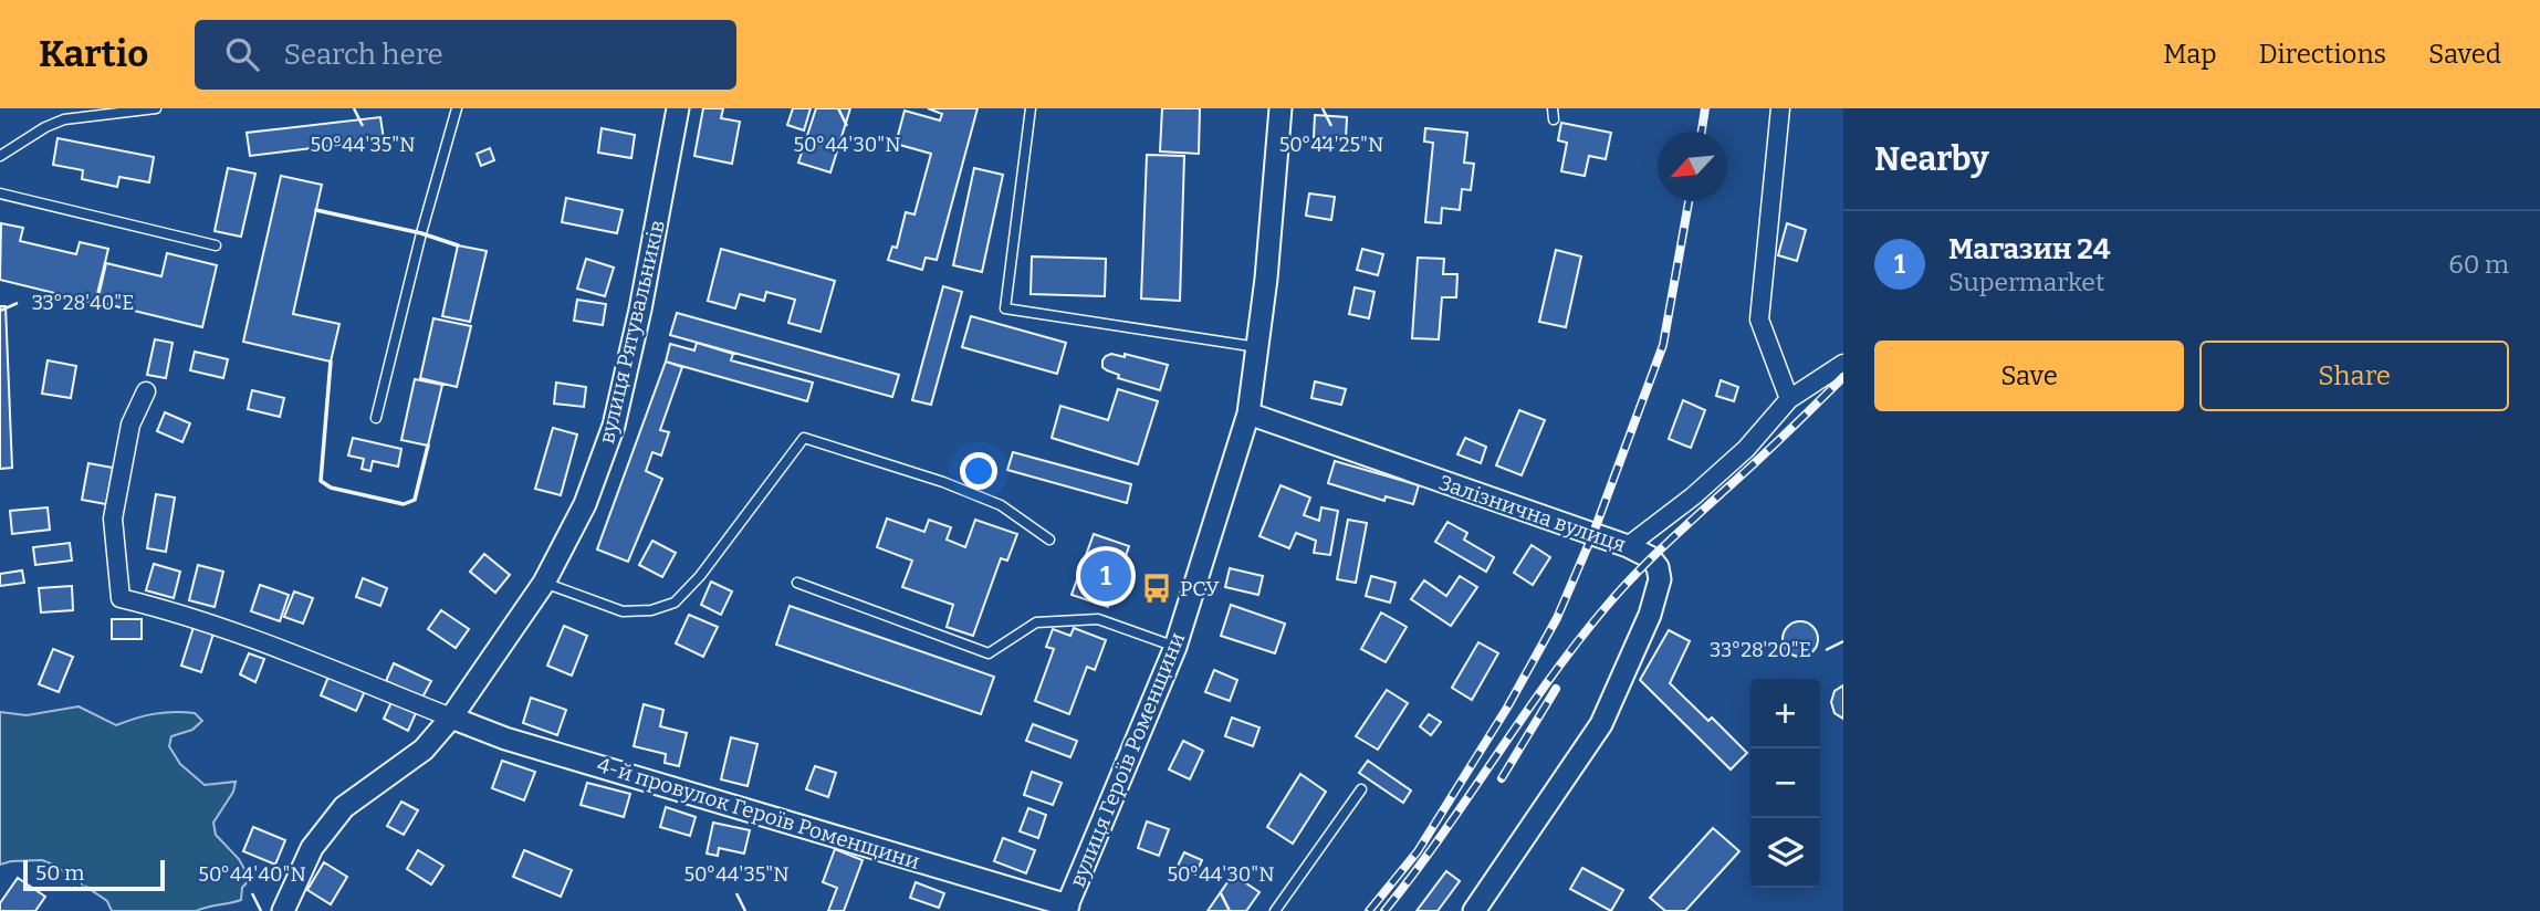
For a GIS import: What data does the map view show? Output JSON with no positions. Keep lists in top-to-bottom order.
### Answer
{
  "streets": {
    "street": [
      "вулиця Рятувальників",
      "Залізнична вулиця",
      "вулиця Героїв Роменщини",
      "4-й провулок Героїв Роменщини"
    ]
  },
  "crossings": [
    ["вулиця Рятувальників", "4-й провулок Героїв Роменщини"],
    ["Залізнична вулиця", "вулиця Героїв Роменщини"],
    ["вулиця Героїв Роменщини", "4-й провулок Героїв Роменщини"]
  ],
  "places": {
    "bus stop": ["РСУ"]
  },
  "scale_bar": "50 m",
  "north": "bottom left",
  "page": {
    "header": "Kartio",
    "search": "Search here",
    "nav": ["Map", "Directions", "Saved"],
    "heading": "Nearby",
    "list": [
      {
        "mark": "1",
        "name": "Магазин 24",
        "note": "Supermarket",
        "value": "60 m"
      }
    ],
    "buttons": ["Save", "Share"],
    "pins": "1",
    "map_buttons": ["+", "−"],
    "scale": "50 m"
  },
  "coordinates": [
    "50°44'35\"N",
    "50°44'30\"N",
    "50°44'25\"N",
    "33°28'40\"E",
    "33°28'20\"E",
    "50°44'40\"N"
  ]
}
